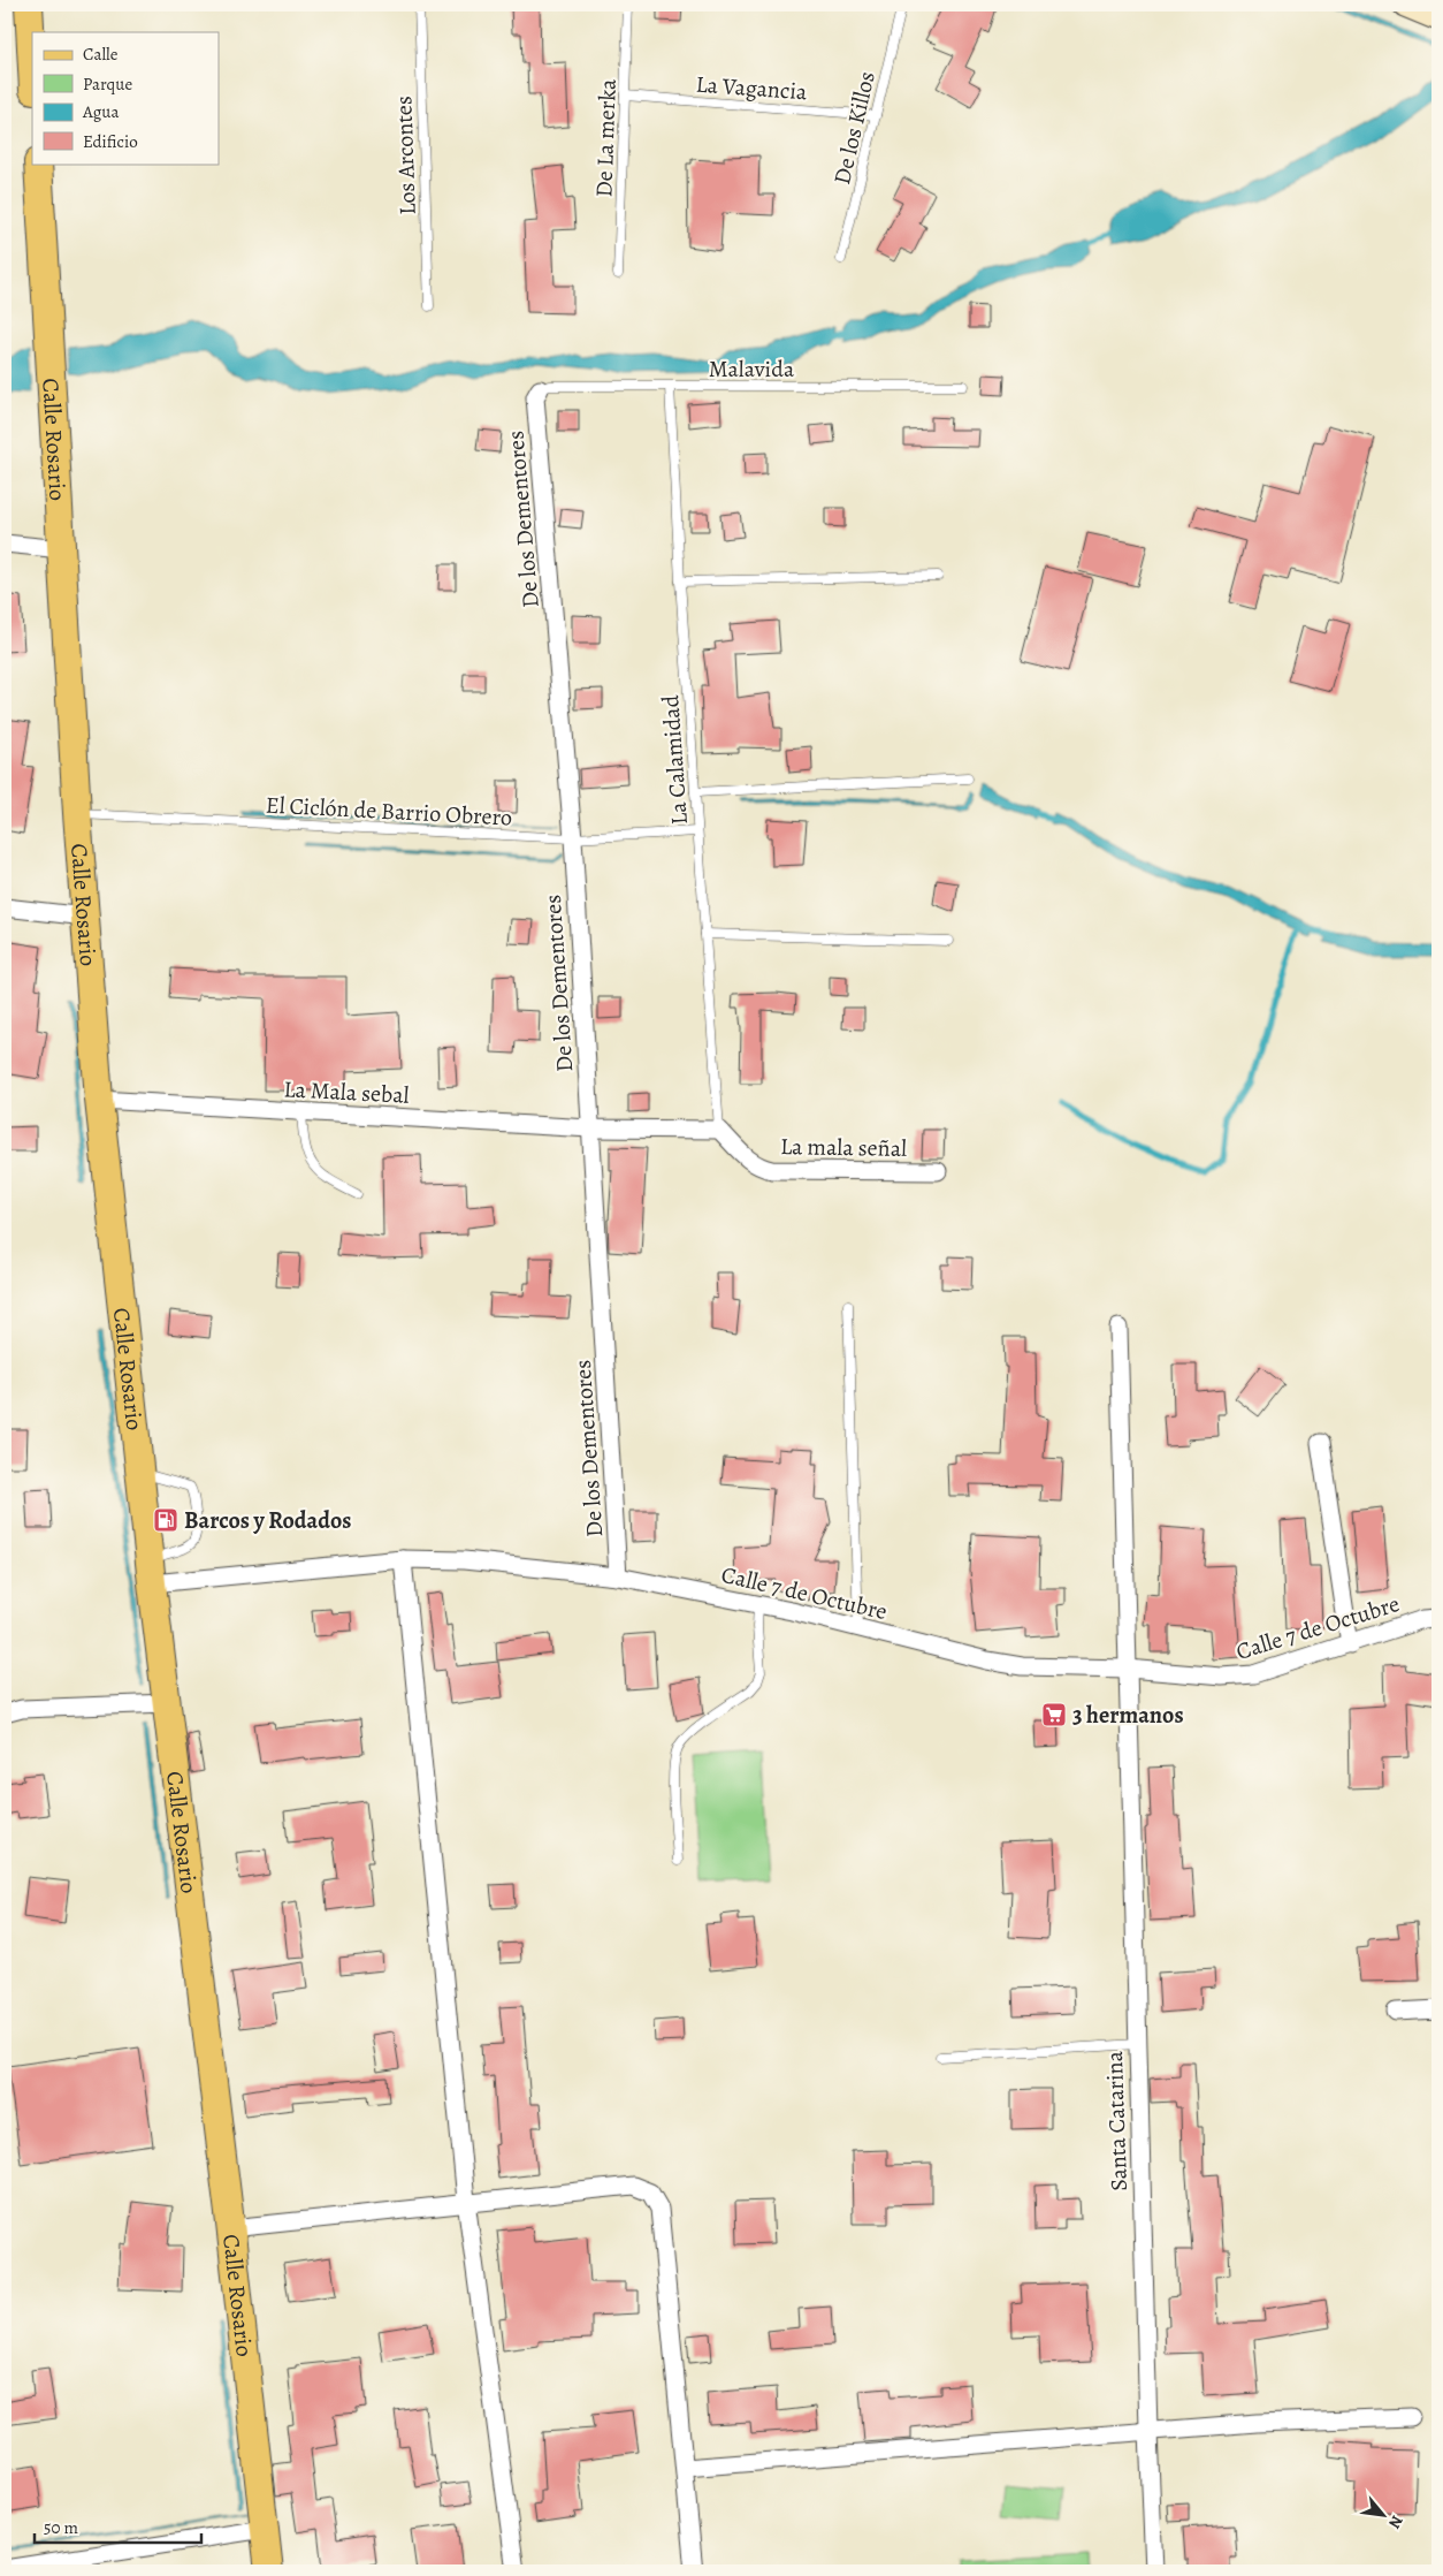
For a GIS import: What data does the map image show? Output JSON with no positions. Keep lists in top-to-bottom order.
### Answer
{
  "streets": {
    "main road": ["Calle Rosario"],
    "street": [
      "De los Dementores",
      "La Mala sebal",
      "La mala señal",
      "Calle 7 de Octubre",
      "Santa Catarina"
    ],
    "lane": [
      "La Vagancia",
      "De los Killos",
      "De La merka",
      "Los Arcontes",
      "Malavida",
      "La Calamidad",
      "El Ciclón de Barrio Obrero"
    ]
  },
  "crossings": [
    ["La Vagancia", "De los Killos"],
    ["La Vagancia", "De La merka"],
    ["Malavida", "De los Dementores"],
    ["Malavida", "La Calamidad"],
    ["Calle Rosario", "El Ciclón de Barrio Obrero"],
    ["Calle Rosario", "La Mala sebal"],
    ["Calle Rosario", "Calle 7 de Octubre"],
    ["De los Dementores", "El Ciclón de Barrio Obrero"],
    ["De los Dementores", "La Mala sebal"],
    ["De los Dementores", "Calle 7 de Octubre"],
    ["La Calamidad", "El Ciclón de Barrio Obrero"],
    ["La Calamidad", "La mala señal"],
    ["Calle 7 de Octubre", "Santa Catarina"]
  ],
  "places": {
    "fuel station": ["Barcos y Rodados"],
    "supermarket": ["3 hermanos"]
  },
  "legend": [
    "Calle",
    "Parque",
    "Agua",
    "Edificio"
  ],
  "scale_bar": "50 m",
  "north": "bottom right"
}
